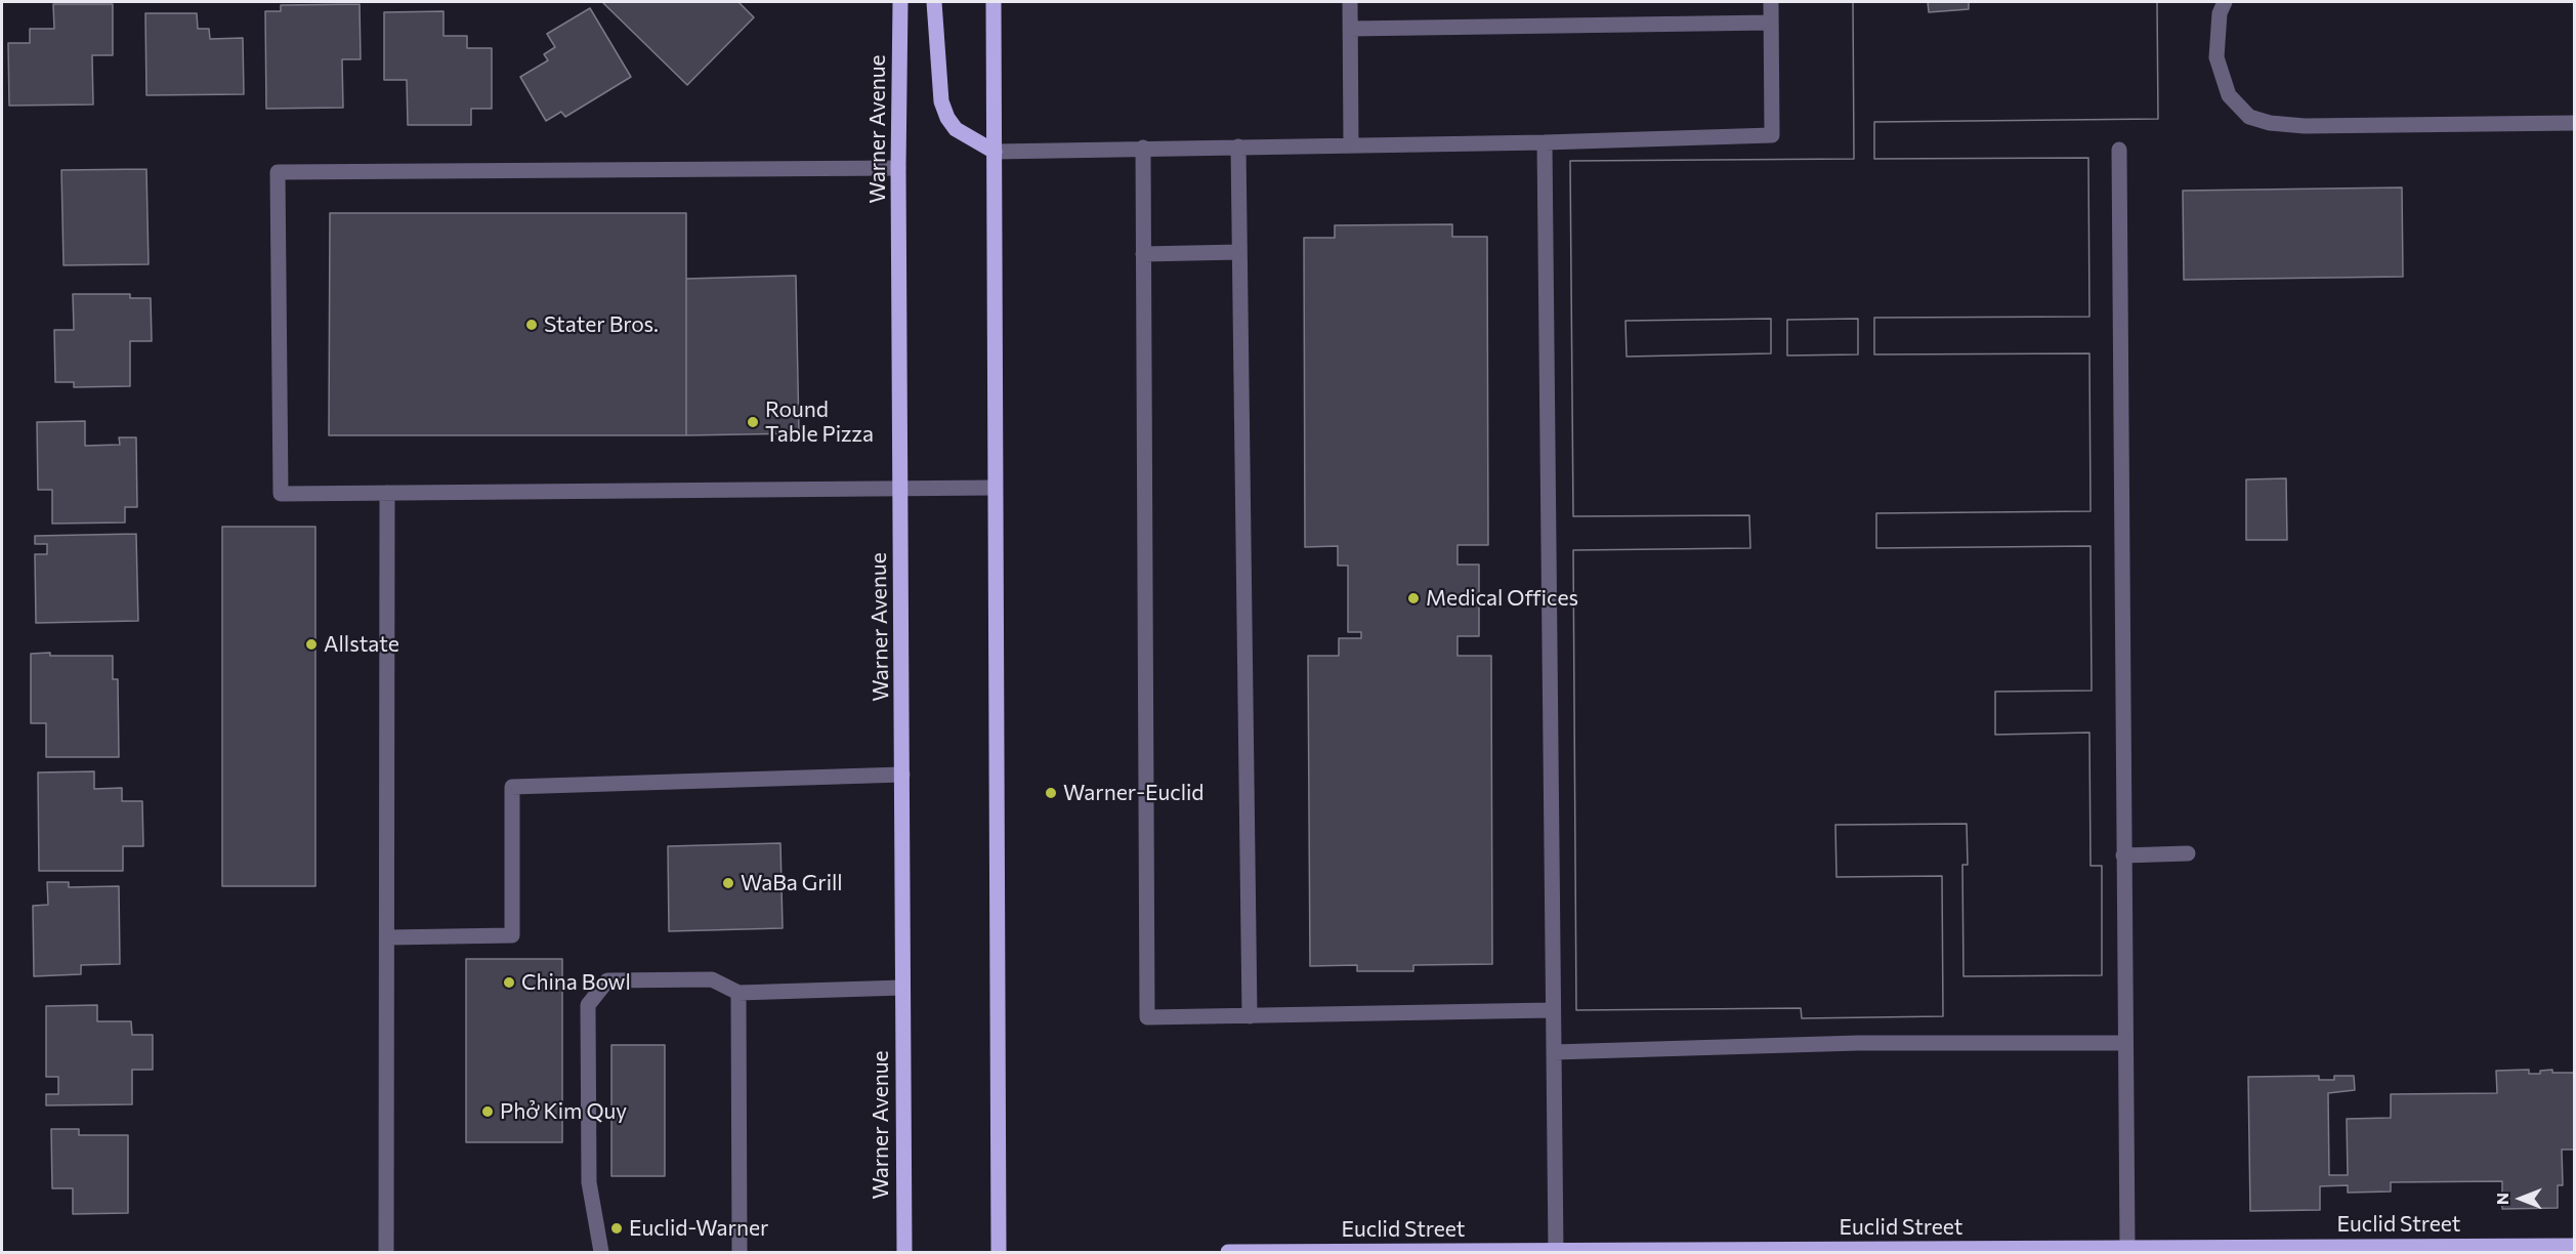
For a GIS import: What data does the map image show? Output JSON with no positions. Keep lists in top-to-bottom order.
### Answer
{
  "streets": {
    "main road": ["Warner Avenue", "Euclid Street"]
  },
  "places": [
    "Stater Bros.",
    "Round Table Pizza",
    "Medical Offices",
    "Allstate",
    "Warner-Euclid",
    "WaBa Grill",
    "China Bowl",
    "Phở Kim Quy",
    "Euclid-Warner"
  ],
  "north": "left"
}
